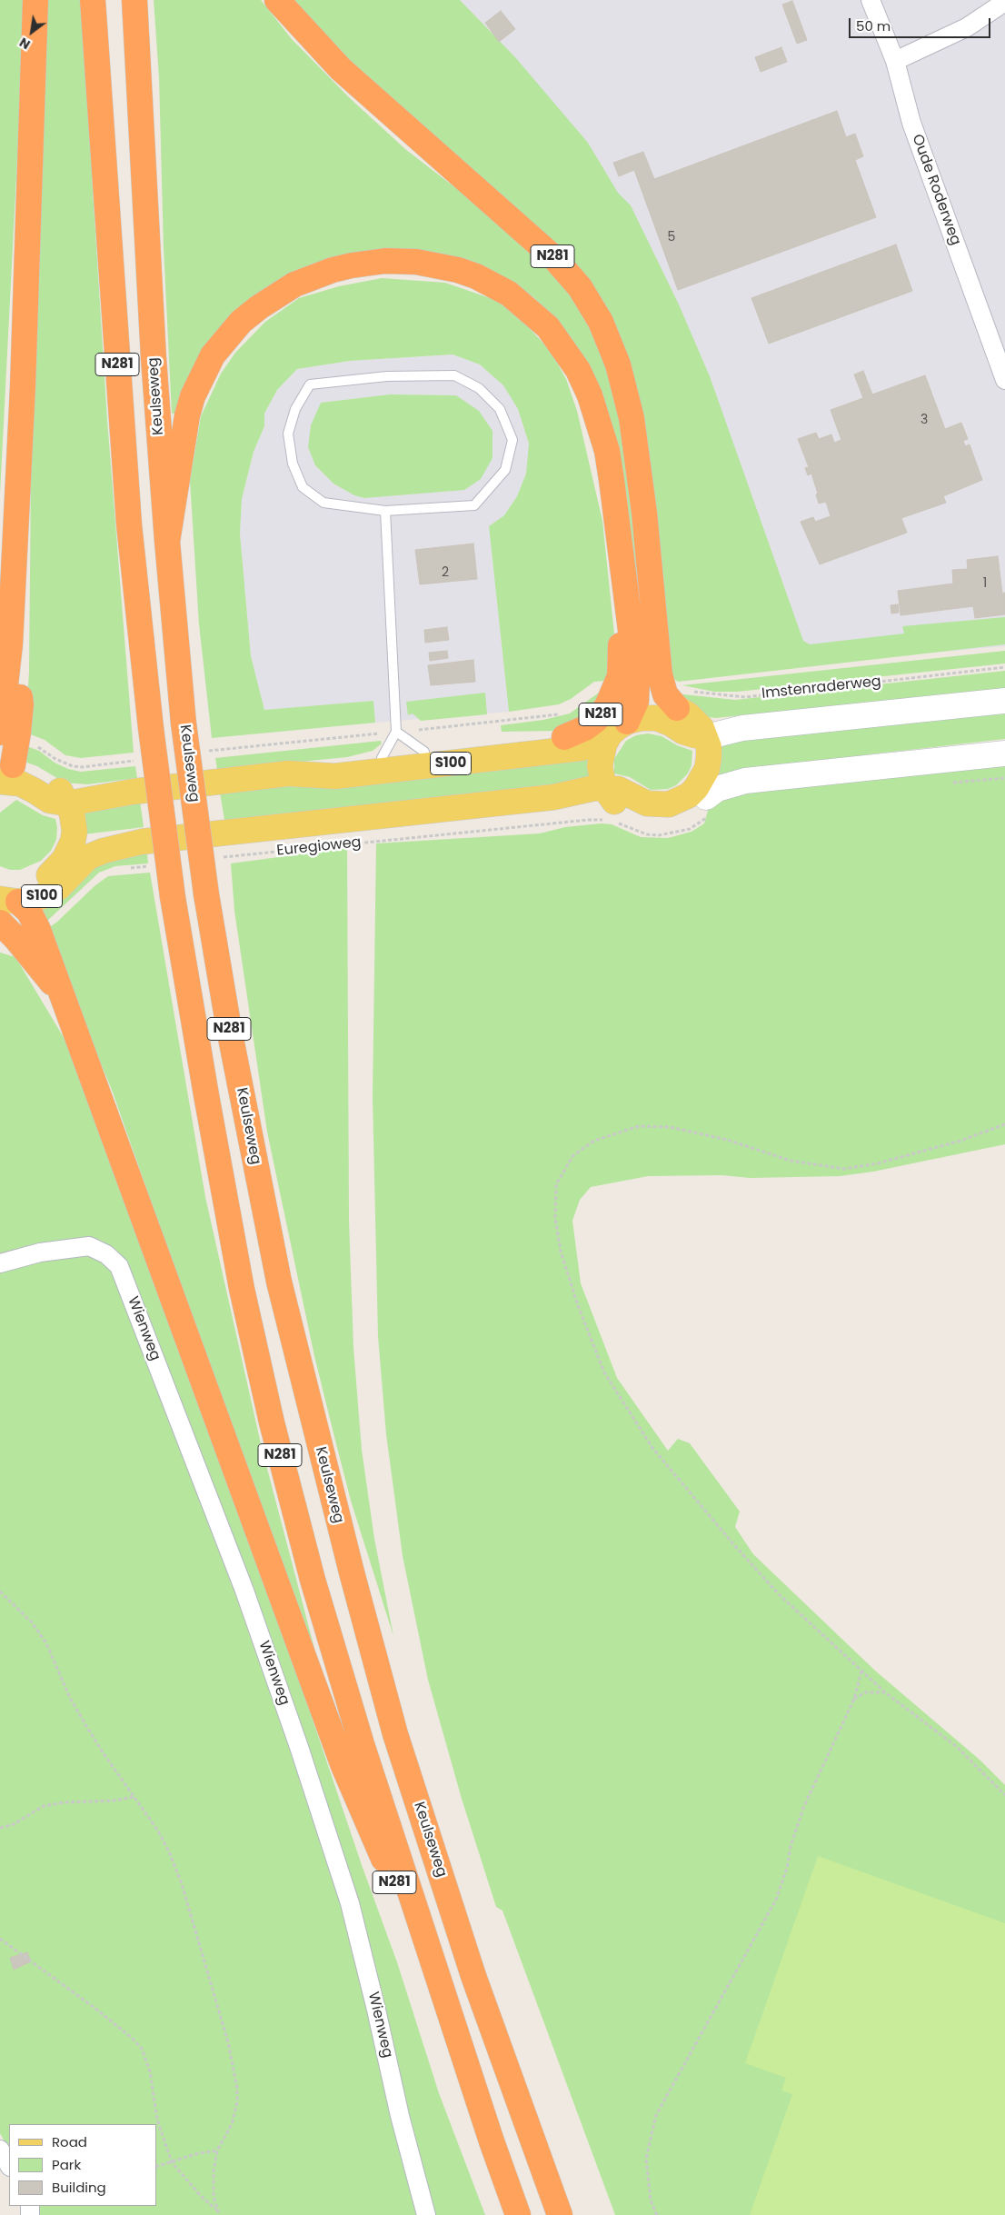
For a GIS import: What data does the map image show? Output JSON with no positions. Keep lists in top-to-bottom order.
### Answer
{
  "streets": {
    "highway": ["N281", "Keulseweg"],
    "main road": ["S100", "Euregioweg"],
    "street": ["Oude Roderweg", "Wienweg"],
    "path": ["Imstenraderweg"]
  },
  "crossings": [
    ["N281", "Keulseweg"],
    ["N281", "Imstenraderweg"],
    ["N281", "S100"],
    ["Imstenraderweg", "S100"],
    ["S100", "Euregioweg"]
  ],
  "house_numbers": [
    "5",
    "3",
    "2",
    "1"
  ],
  "legend": ["Road", "Park", "Building"],
  "scale_bar": "50 m",
  "north": "bottom left"
}
